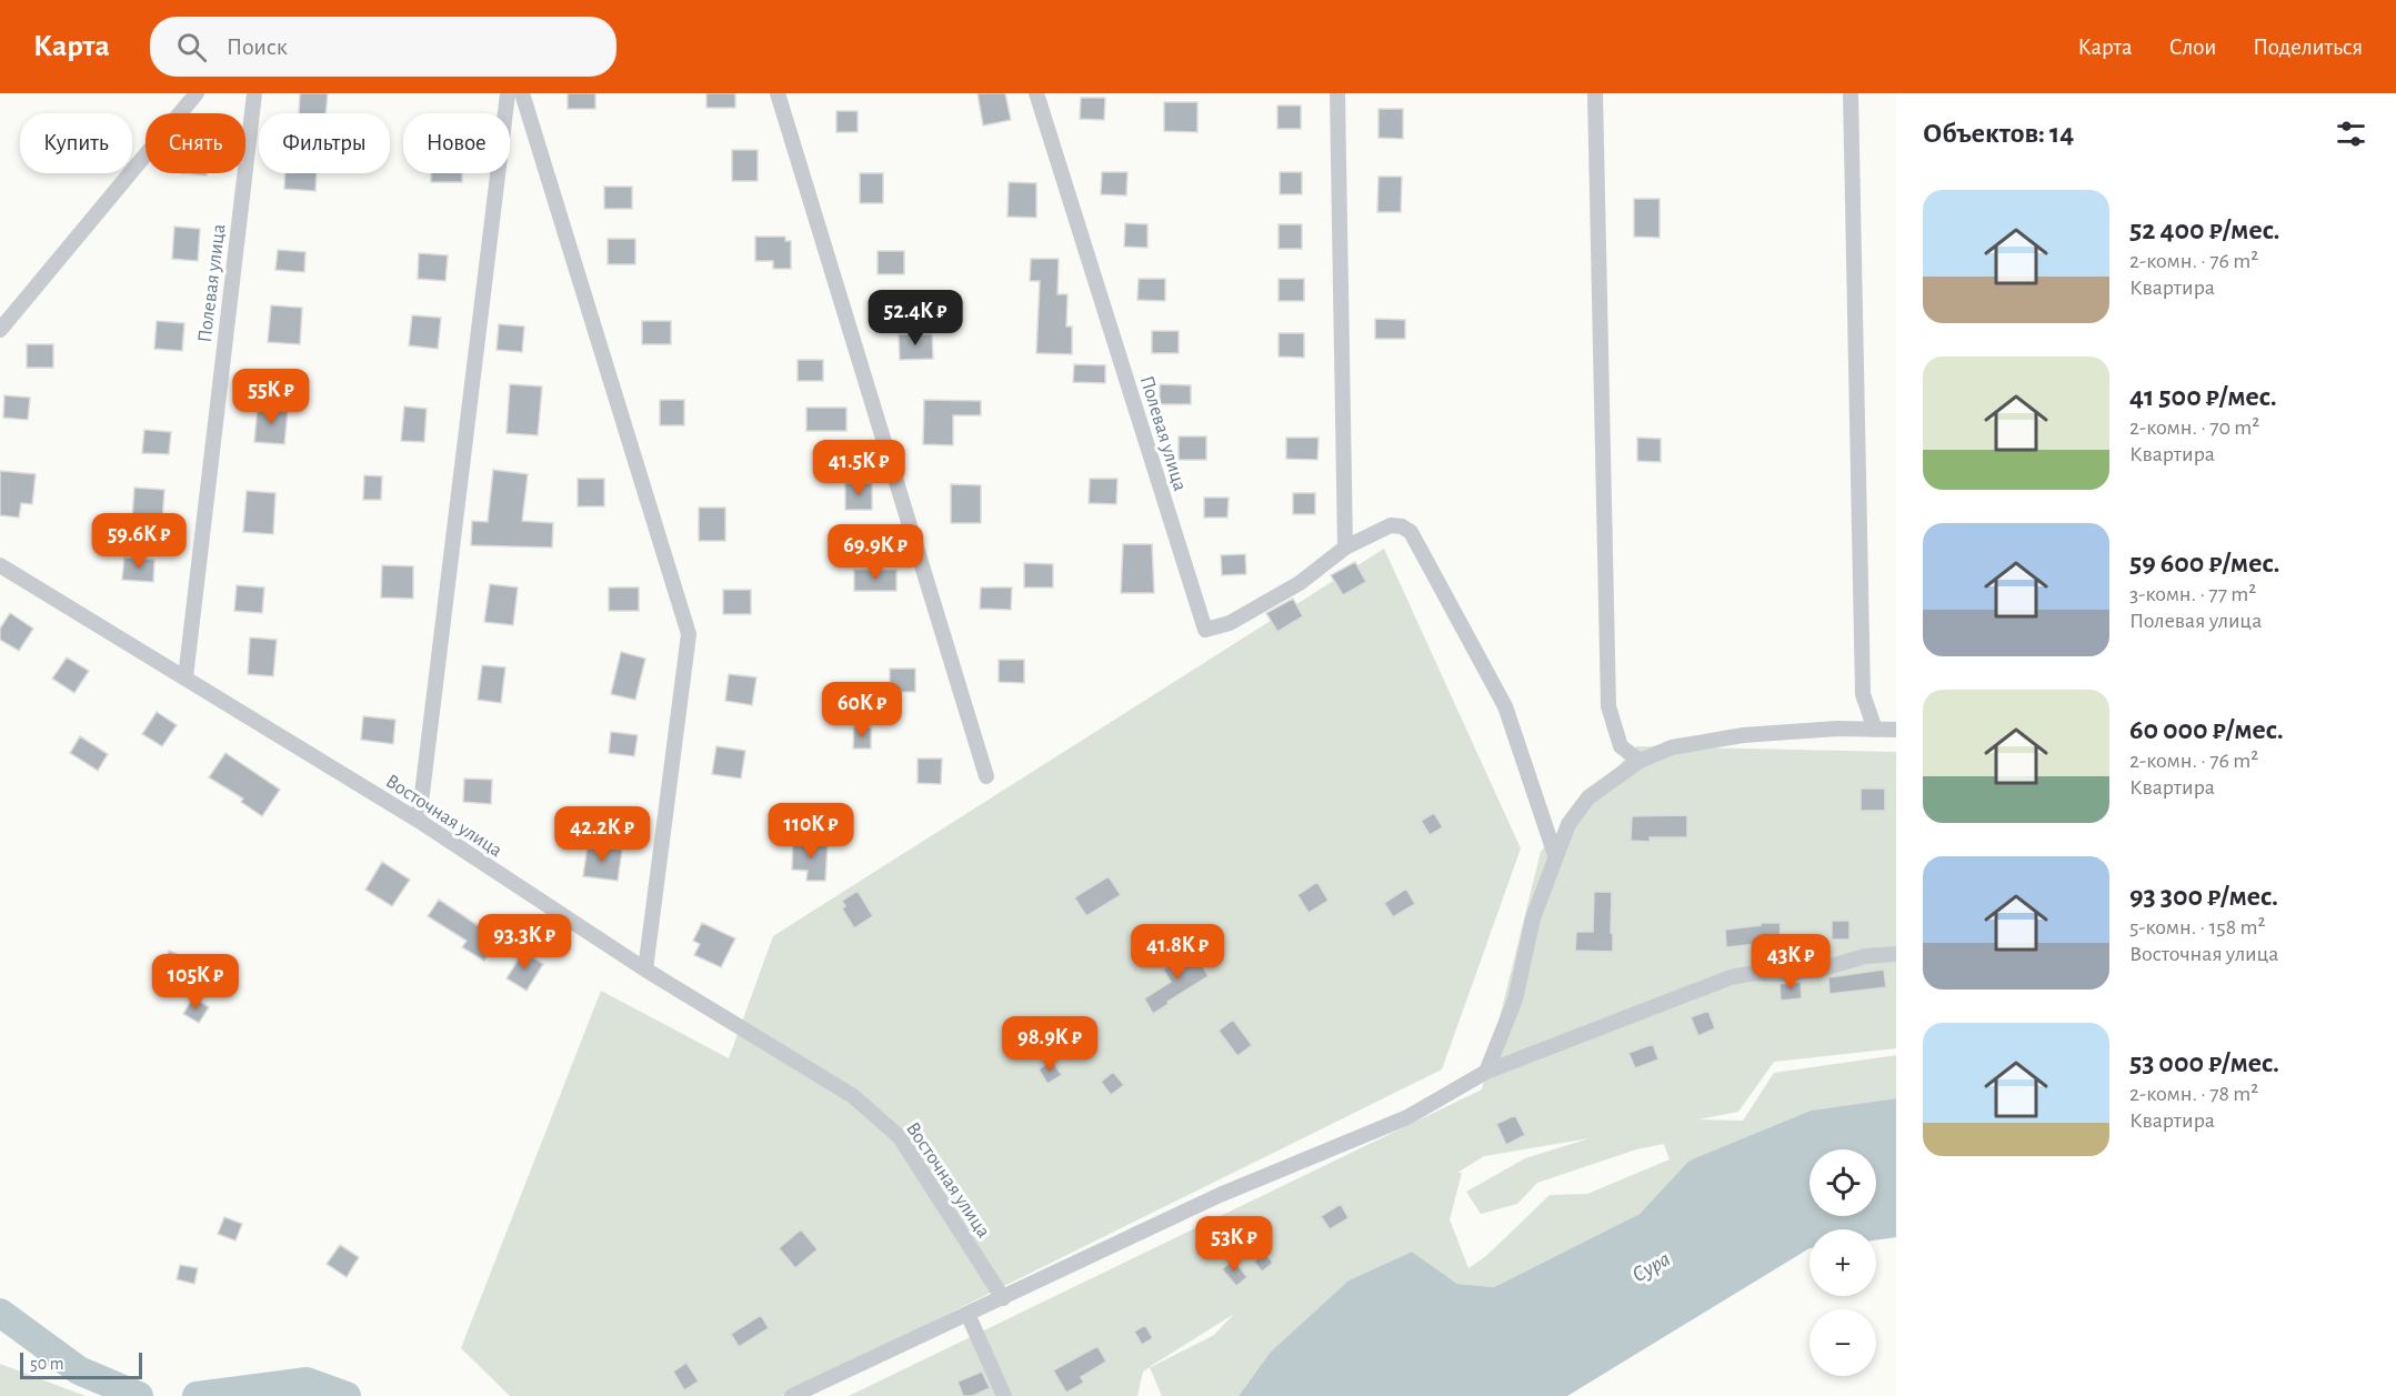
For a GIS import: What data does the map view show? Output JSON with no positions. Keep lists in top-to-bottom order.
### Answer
{
  "streets": {
    "street": ["Полевая улица", "Восточная улица"]
  },
  "crossings": [
    ["Полевая улица", "Восточная улица"]
  ],
  "water": ["Сура"],
  "scale_bar": "50 m",
  "page": {
    "header": "Карта",
    "search": "Поиск",
    "nav": ["Карта", "Слои", "Поделиться"],
    "heading": "Объектов: 14",
    "chip": [
      "Купить",
      "Снять",
      "Фильтры",
      "Новое"
    ],
    "list": [
      {
        "name": "52 400 ₽/мес.",
        "note": "2-комн. · 76 m² · Квартира"
      },
      {
        "name": "41 500 ₽/мес.",
        "note": "2-комн. · 70 m² · Квартира"
      },
      {
        "name": "59 600 ₽/мес.",
        "note": "3-комн. · 77 m² · Полевая улица"
      },
      {
        "name": "60 000 ₽/мес.",
        "note": "2-комн. · 76 m² · Квартира"
      },
      {
        "name": "93 300 ₽/мес.",
        "note": "5-комн. · 158 m² · Восточная улица"
      },
      {
        "name": "53 000 ₽/мес.",
        "note": "2-комн. · 78 m² · Квартира"
      }
    ],
    "price": [
      "52.4K ₽",
      "55K ₽",
      "41.5K ₽",
      "59.6K ₽",
      "69.9K ₽",
      "60K ₽",
      "110K ₽",
      "42.2K ₽",
      "93.3K ₽",
      "41.8K ₽",
      "43K ₽",
      "105K ₽",
      "98.9K ₽",
      "53K ₽"
    ],
    "map_buttons": ["+", "−"],
    "scale": "50 m"
  }
}
